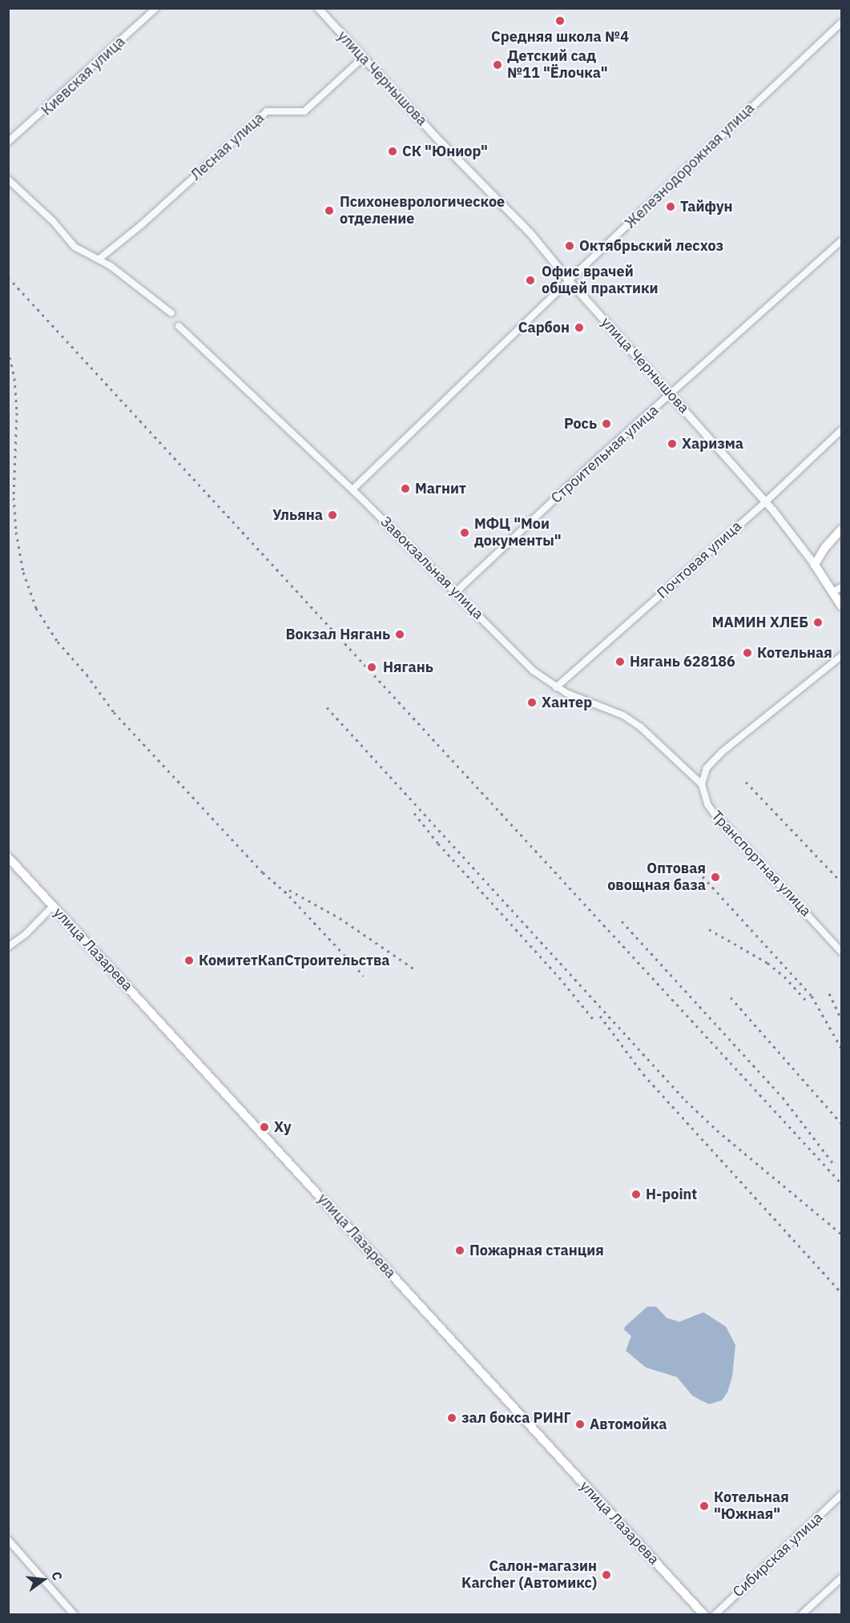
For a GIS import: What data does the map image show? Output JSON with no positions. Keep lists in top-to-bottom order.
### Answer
{
  "streets": {
    "main road": ["улица Чернышова", "улица Лазарева"],
    "street": [
      "Киевская улица",
      "Лесная улица",
      "Железнодорожная улица",
      "Строительная улица",
      "Почтовая улица",
      "Завокзальная улица",
      "Транспортная улица",
      "Сибирская улица"
    ]
  },
  "crossings": [
    ["улица Чернышова", "Лесная улица"],
    ["улица Чернышова", "Железнодорожная улица"],
    ["улица Чернышова", "Строительная улица"],
    ["улица Чернышова", "Почтовая улица"],
    ["Железнодорожная улица", "Завокзальная улица"],
    ["Строительная улица", "Завокзальная улица"],
    ["Почтовая улица", "Завокзальная улица"],
    ["Завокзальная улица", "Транспортная улица"]
  ],
  "places": [
    "Средняя школа №4",
    "Детский сад №11 \"Ёлочка\"",
    "СК \"Юниор\"",
    "Тайфун",
    "Психоневрологическое отделение",
    "Октябрьский лесхоз",
    "Офис врачей общей практики",
    "Сарбон",
    "Рось",
    "Харизма",
    "Магнит",
    "Ульяна",
    "МФЦ \"Мои документы\"",
    "МАМИН ХЛЕБ",
    "Вокзал Нягань",
    "Котельная",
    "Нягань 628186",
    "Нягань",
    "Хантер",
    "Оптовая овощная база",
    "КомитетКапСтроительства",
    "Xy",
    "H-point",
    "Пожарная станция",
    "зал бокса РИНГ",
    "Автомойка",
    "Котельная \"Южная\"",
    "Салон-магазин Karcher (Автомикс)"
  ],
  "north": "right"
}
